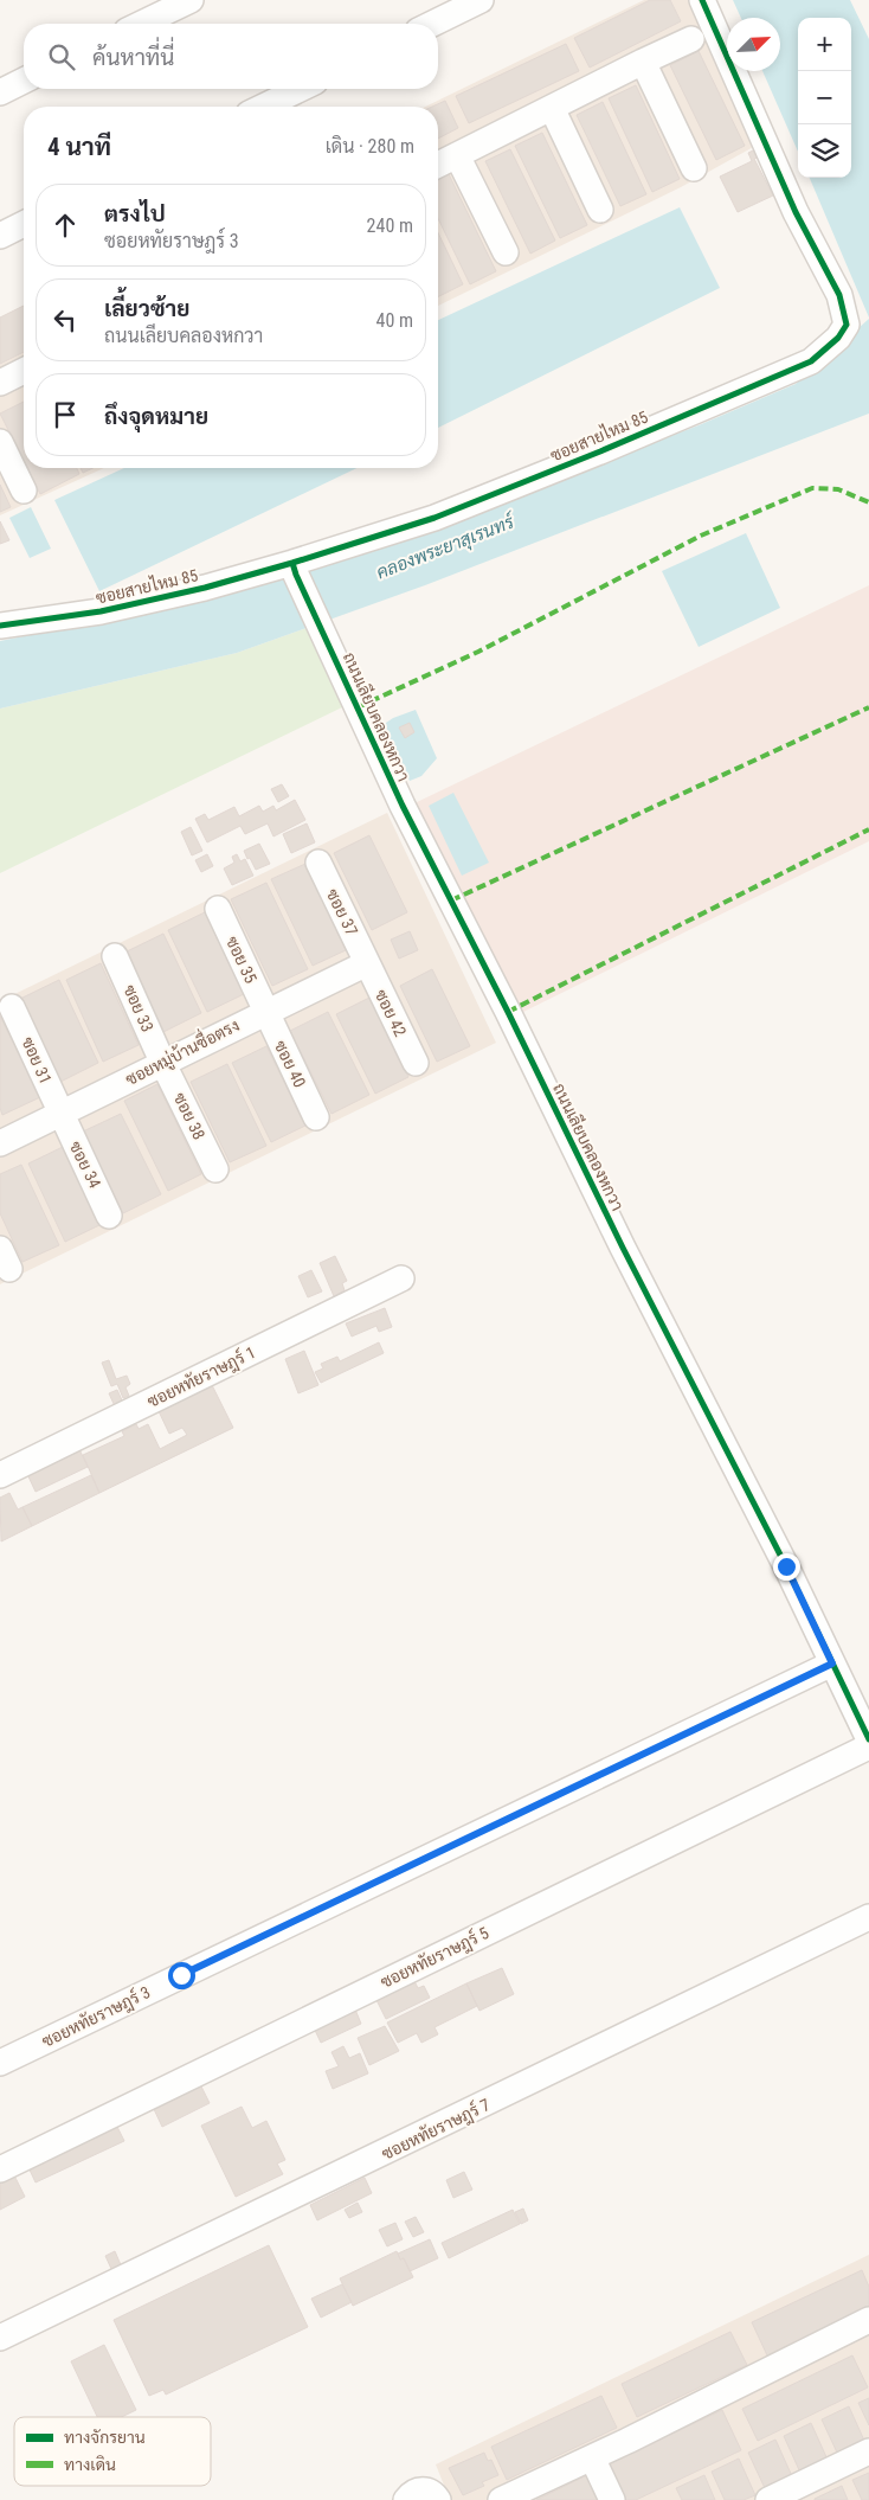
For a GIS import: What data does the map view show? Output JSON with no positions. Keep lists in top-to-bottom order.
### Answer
{
  "streets": {
    "street": [
      "ซอยสายไหม 85",
      "ถนนเลียบคลองหกวา",
      "ซอย 37",
      "ซอย 35",
      "ซอย 33",
      "ซอย 42",
      "ซอยหมู่บ้านซื่อตรง",
      "ซอย 31",
      "ซอย 40",
      "ซอย 38",
      "ซอย 34",
      "ซอยหทัยราษฎร์ 1",
      "ซอยหทัยราษฎร์ 5",
      "ซอยหทัยราษฎร์ 3",
      "ซอยหทัยราษฎร์ 7"
    ]
  },
  "crossings": [
    ["ซอยสายไหม 85", "ถนนเลียบคลองหกวา"],
    ["ถนนเลียบคลองหกวา", "ซอยหทัยราษฎร์ 3"],
    ["ซอย 37", "ซอย 42"],
    ["ซอย 37", "ซอยหมู่บ้านซื่อตรง"],
    ["ซอย 35", "ซอยหมู่บ้านซื่อตรง"],
    ["ซอย 35", "ซอย 40"],
    ["ซอย 33", "ซอยหมู่บ้านซื่อตรง"],
    ["ซอย 33", "ซอย 38"],
    ["ซอย 42", "ซอยหมู่บ้านซื่อตรง"],
    ["ซอยหมู่บ้านซื่อตรง", "ซอย 31"],
    ["ซอยหมู่บ้านซื่อตรง", "ซอย 40"],
    ["ซอยหมู่บ้านซื่อตรง", "ซอย 38"],
    ["ซอยหมู่บ้านซื่อตรง", "ซอย 34"],
    ["ซอย 31", "ซอย 34"]
  ],
  "water": ["คลองพระยาสุเรนทร์"],
  "legend": ["ทางจักรยาน", "ทางเดิน"],
  "north": "top right",
  "page": {
    "map_buttons": ["+", "−"],
    "search": "ค้นหาที่นี่",
    "heading": ["4 นาที", "เดิน · 280 m"],
    "list": [
      ["ตรงไป", "ซอยหทัยราษฎร์ 3", "240 m"],
      ["เลี้ยวซ้าย", "ถนนเลียบคลองหกวา", "40 m"],
      "ถึงจุดหมาย"
    ]
  }
}
